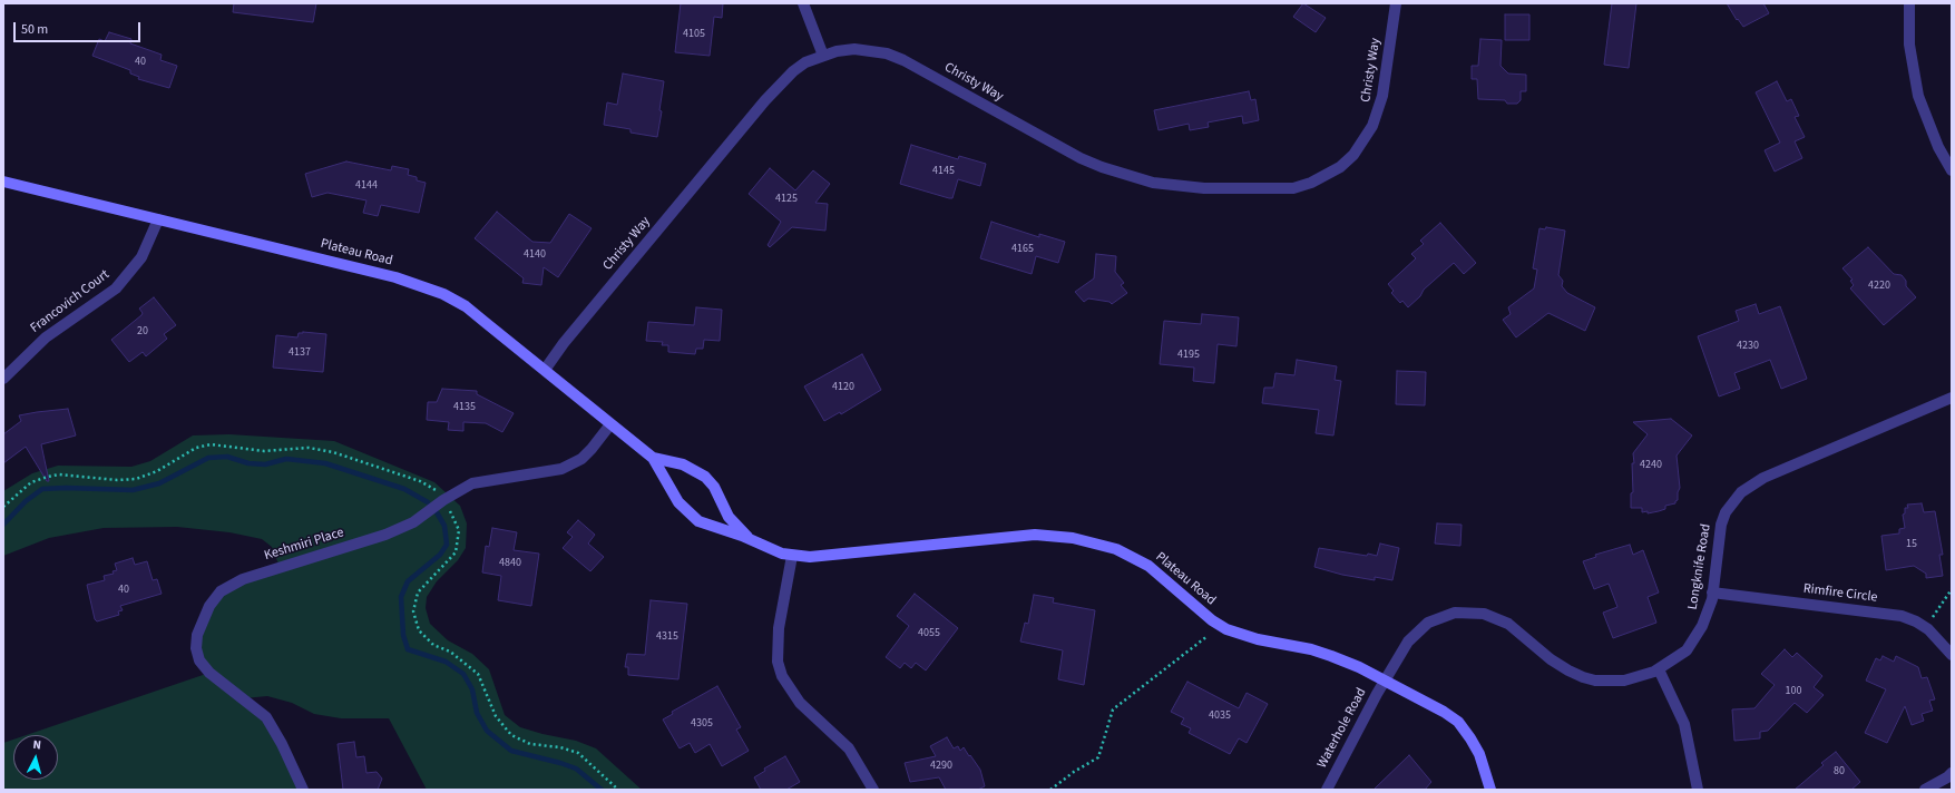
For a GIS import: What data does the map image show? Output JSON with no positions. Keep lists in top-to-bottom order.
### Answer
{
  "streets": {
    "street": [
      "Christy Way",
      "Plateau Road",
      "Francovich Court",
      "Keshmiri Place",
      "Longknife Road",
      "Rimfire Circle",
      "Waterhole Road"
    ]
  },
  "crossings": [
    ["Christy Way", "Plateau Road"],
    ["Plateau Road", "Francovich Court"],
    ["Plateau Road", "Keshmiri Place"],
    ["Plateau Road", "Longknife Road"],
    ["Plateau Road", "Waterhole Road"],
    ["Longknife Road", "Rimfire Circle"],
    ["Longknife Road", "Waterhole Road"]
  ],
  "house_numbers": [
    "4105",
    "40",
    "4145",
    "4144",
    "4125",
    "4165",
    "4140",
    "4220",
    "20",
    "4230",
    "4137",
    "4195",
    "4120",
    "4135",
    "4240",
    "15",
    "4840",
    "40",
    "4055",
    "4315",
    "100",
    "4035",
    "4305",
    "4290",
    "80"
  ],
  "scale_bar": "50 m",
  "north": "top"
}
